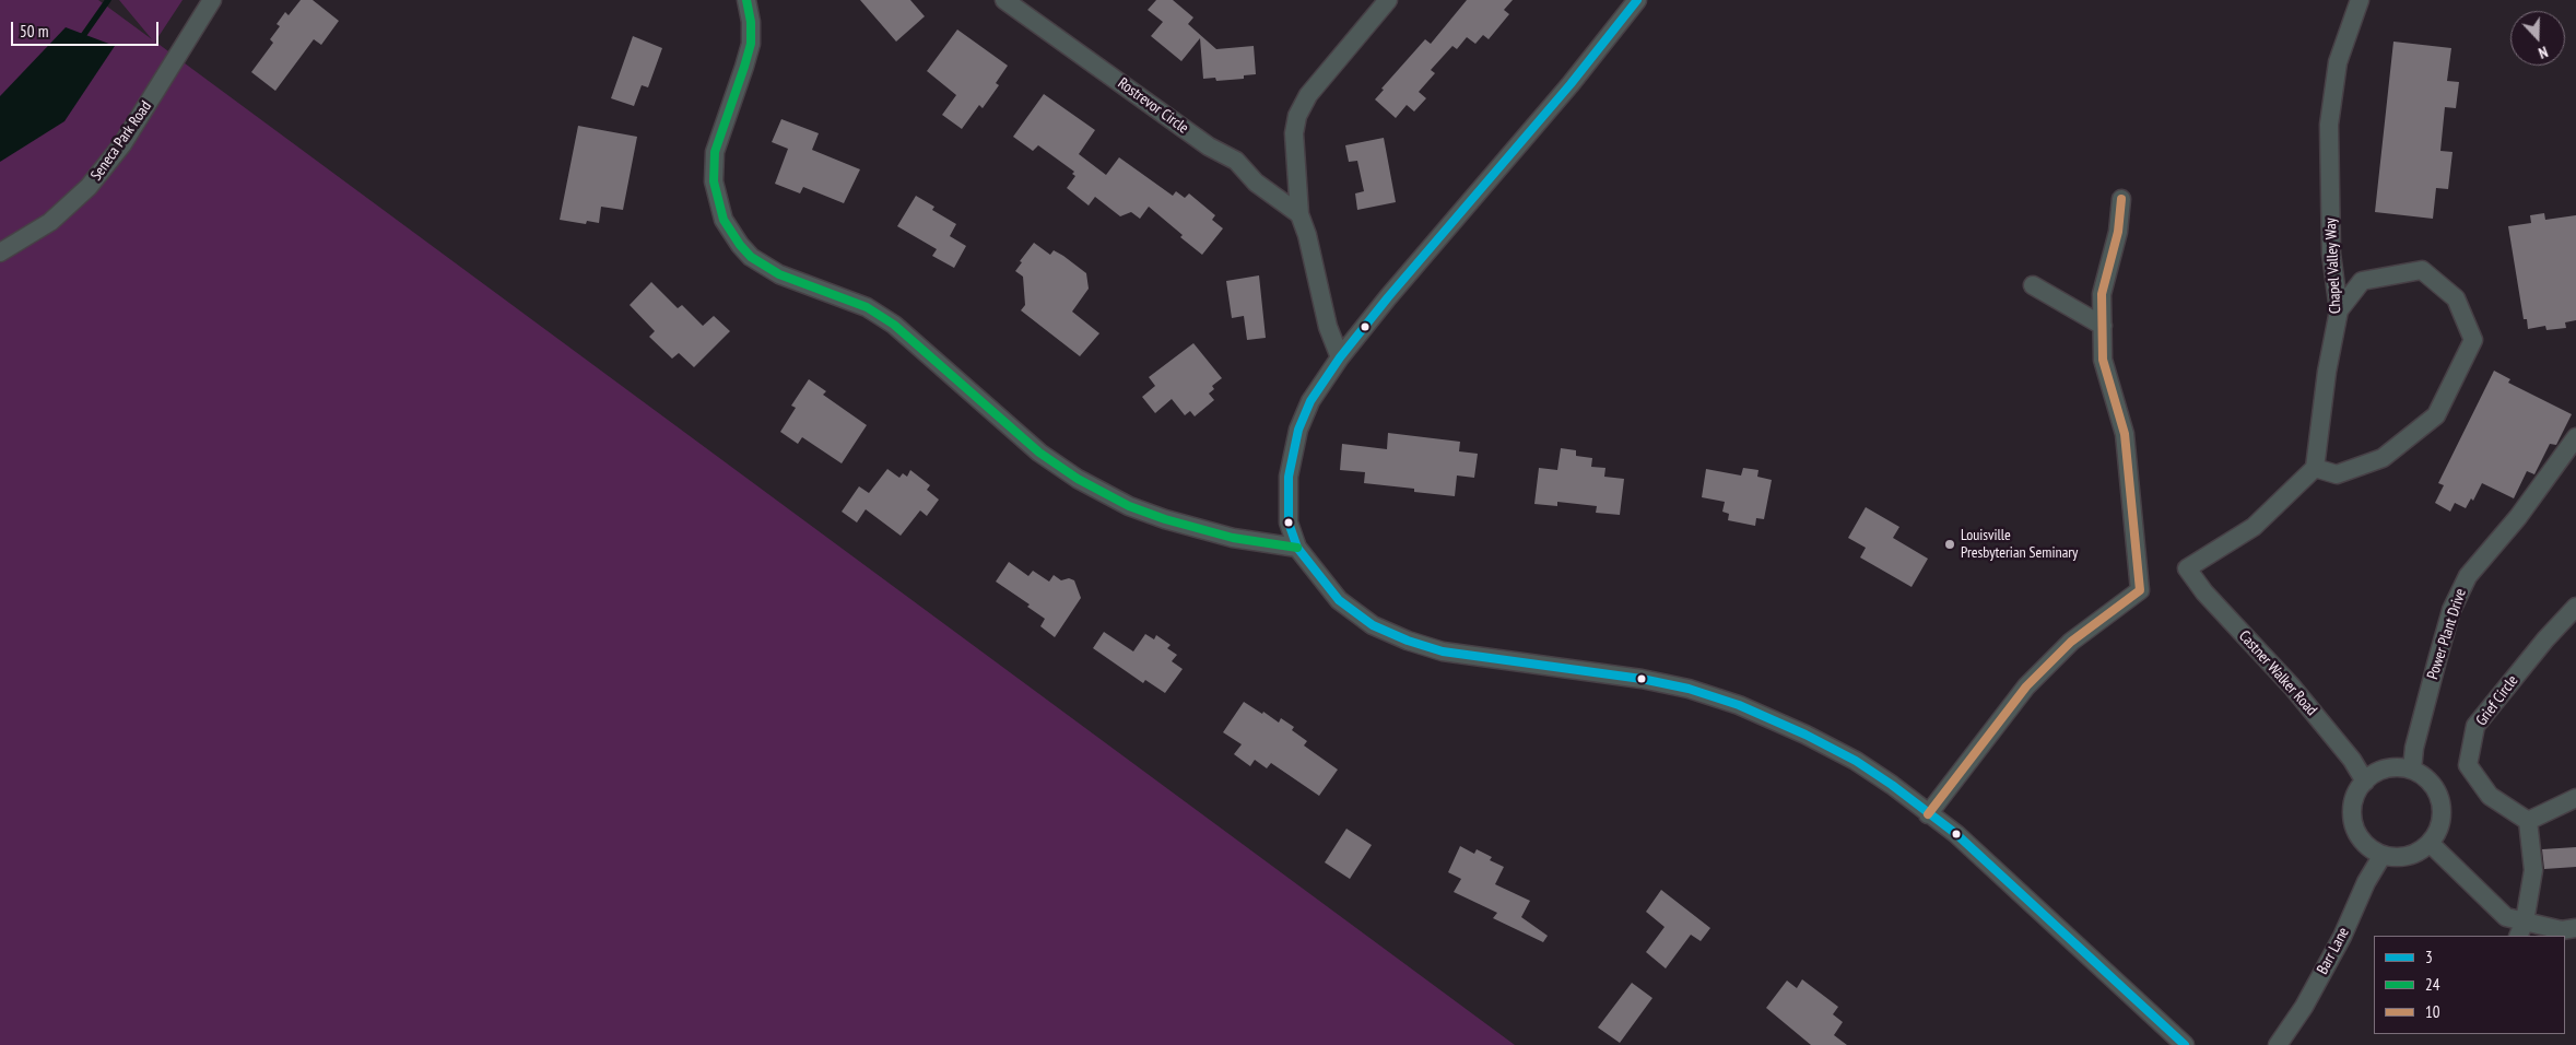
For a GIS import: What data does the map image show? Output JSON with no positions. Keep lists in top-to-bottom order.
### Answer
{
  "streets": {
    "street": [
      "Rostrevor Circle",
      "Seneca Park Road",
      "Chapel Valley Way",
      "Power Plant Drive",
      "Castner Walker Road",
      "Grief Circle",
      "Barr Lane"
    ]
  },
  "crossings": [
    ["Chapel Valley Way", "Castner Walker Road"],
    ["Power Plant Drive", "Castner Walker Road"],
    ["Power Plant Drive", "Barr Lane"],
    ["Castner Walker Road", "Barr Lane"]
  ],
  "places": ["Louisville Presbyterian Seminary"],
  "lines": ["transit line 3", "transit line 24", "transit line 10"],
  "legend": ["3", "24", "10"],
  "scale_bar": "50 m",
  "north": "bottom"
}
